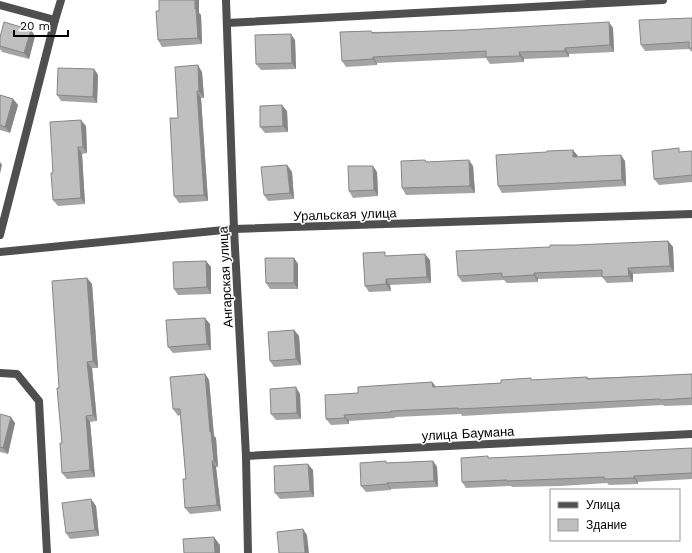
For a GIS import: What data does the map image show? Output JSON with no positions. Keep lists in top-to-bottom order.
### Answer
{
  "streets": {
    "street": ["Уральская улица", "Ангарская улица", "улица Баумана"]
  },
  "crossings": [
    ["Уральская улица", "Ангарская улица"],
    ["Ангарская улица", "улица Баумана"]
  ],
  "legend": ["Улица", "Здание"],
  "scale_bar": "20 m"
}
